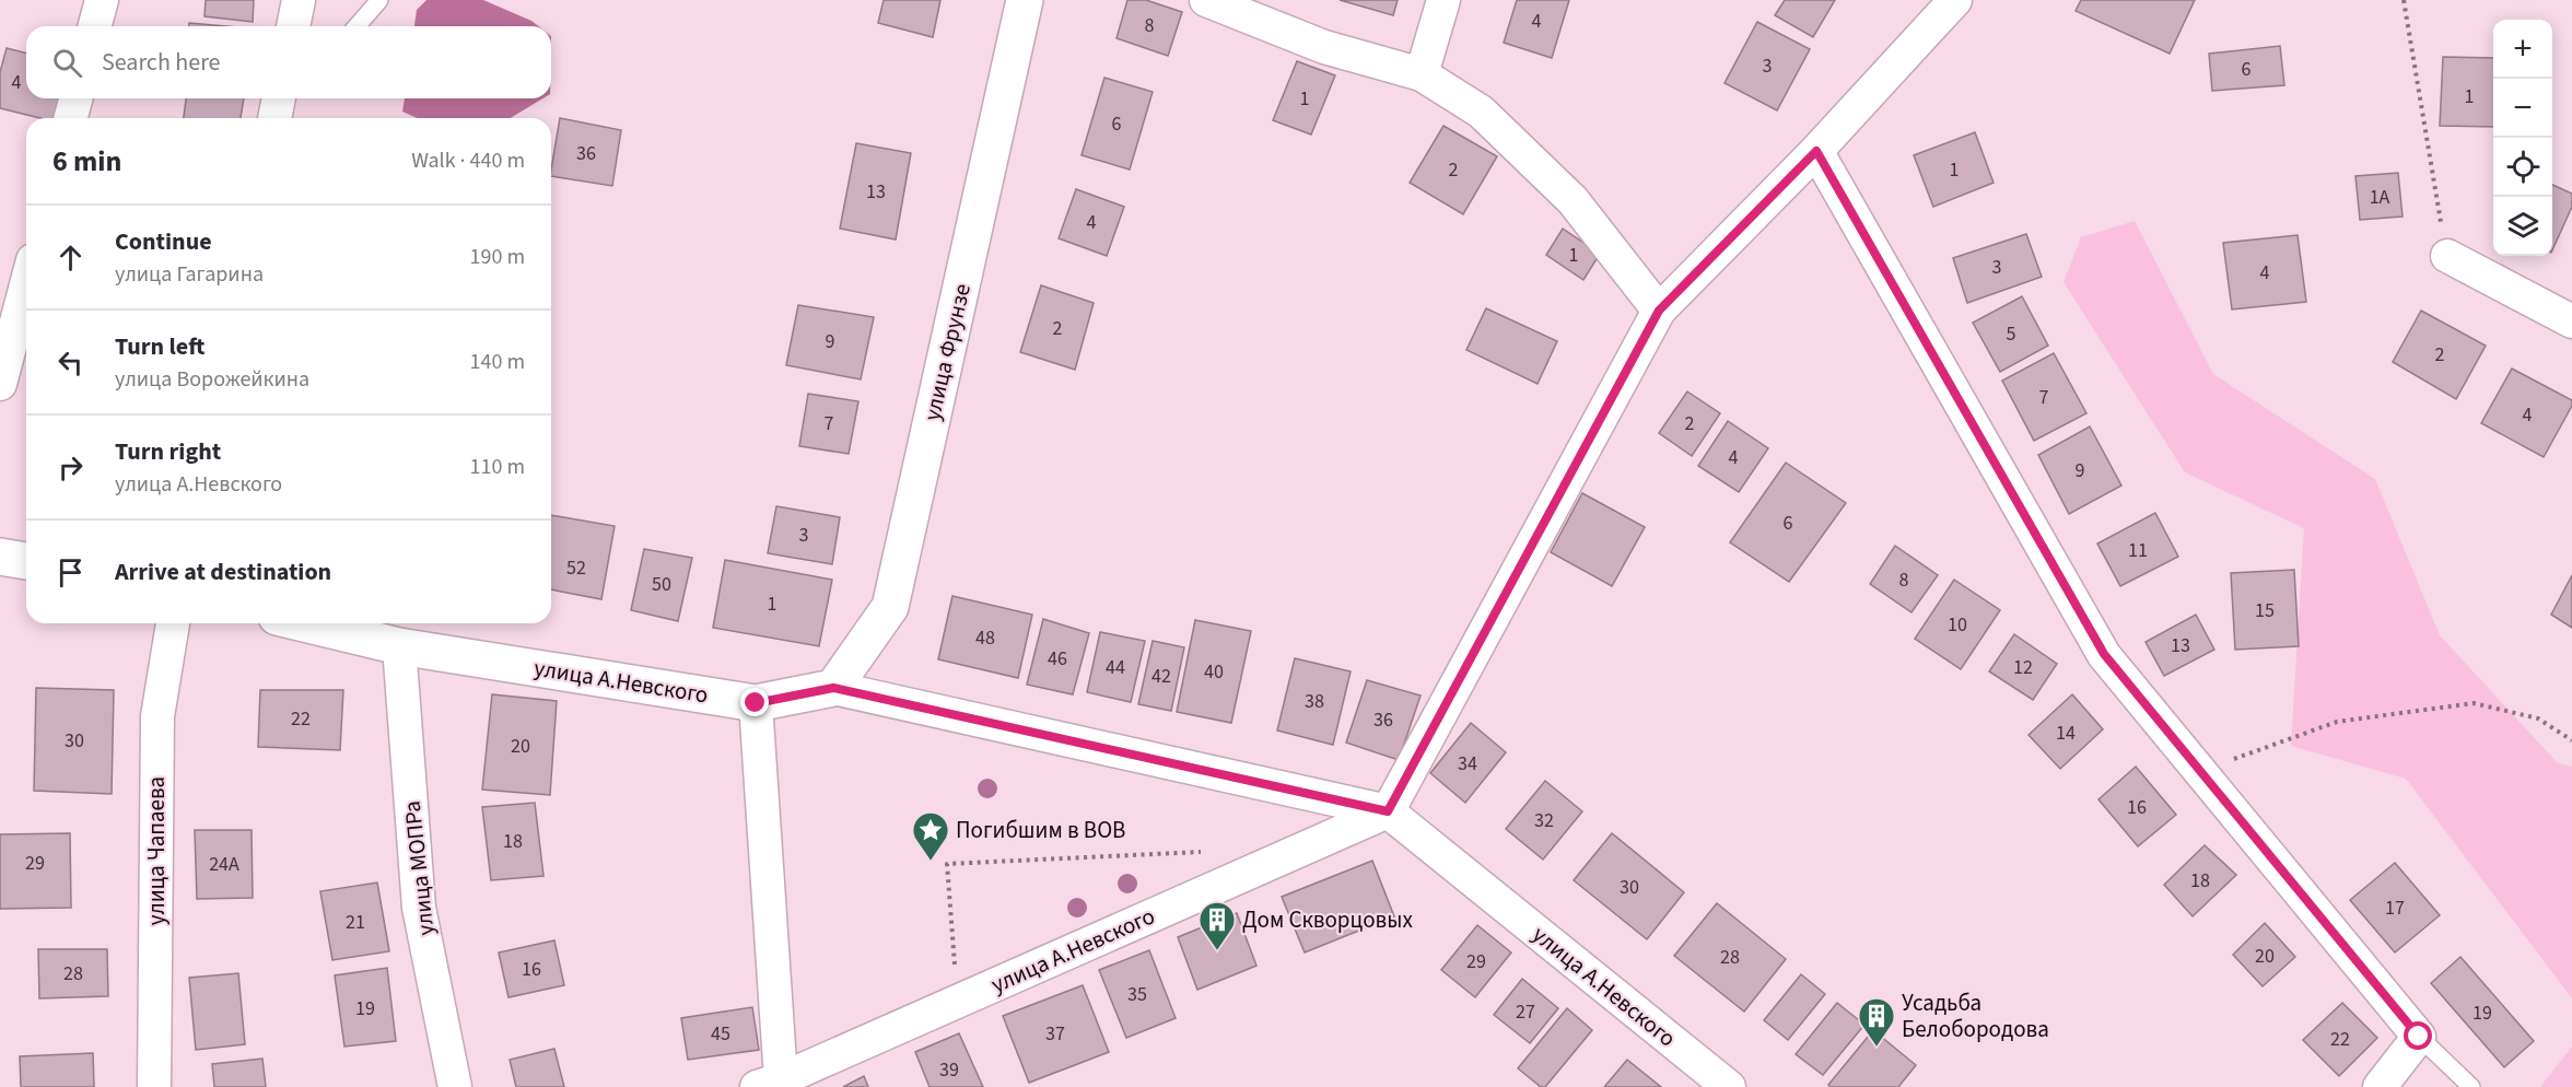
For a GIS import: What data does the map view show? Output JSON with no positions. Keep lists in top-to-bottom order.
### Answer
{
  "streets": {
    "street": [
      "улица Фрунзе",
      "улица А.Невского",
      "улица Чапаева",
      "улица МОПРа"
    ]
  },
  "crossings": [
    ["улица Фрунзе", "улица А.Невского"],
    ["улица А.Невского", "улица МОПРа"]
  ],
  "places": {
    "place": ["Погибшим в ВОВ"],
    "building": ["Дом Скворцовых", "Усадьба Белобородова"]
  },
  "house_numbers": [
    "4",
    "8",
    "3",
    "6",
    "4",
    "1",
    "1",
    "6",
    "36",
    "2",
    "1",
    "13",
    "1А",
    "4",
    "1",
    "3",
    "4",
    "2",
    "5",
    "9",
    "2",
    "7",
    "4",
    "7",
    "2",
    "4",
    "9",
    "6",
    "3",
    "11",
    "52",
    "8",
    "50",
    "1",
    "15",
    "10",
    "48",
    "13",
    "46",
    "44",
    "12",
    "40",
    "42",
    "38",
    "22",
    "36",
    "14",
    "30",
    "20",
    "34",
    "16",
    "32",
    "18",
    "29",
    "24А",
    "18",
    "30",
    "17",
    "21",
    "20",
    "28",
    "29",
    "16",
    "28",
    "35",
    "19",
    "27",
    "19",
    "45",
    "37",
    "22",
    "39"
  ],
  "page": {
    "map_buttons": ["+", "−"],
    "search": "Search here",
    "heading": ["6 min", "Walk · 440 m"],
    "list": [
      ["Continue", "улица Гагарина", "190 m"],
      ["Turn left", "улица Ворожейкина", "140 m"],
      ["Turn right", "улица А.Невского", "110 m"],
      "Arrive at destination"
    ]
  }
}
